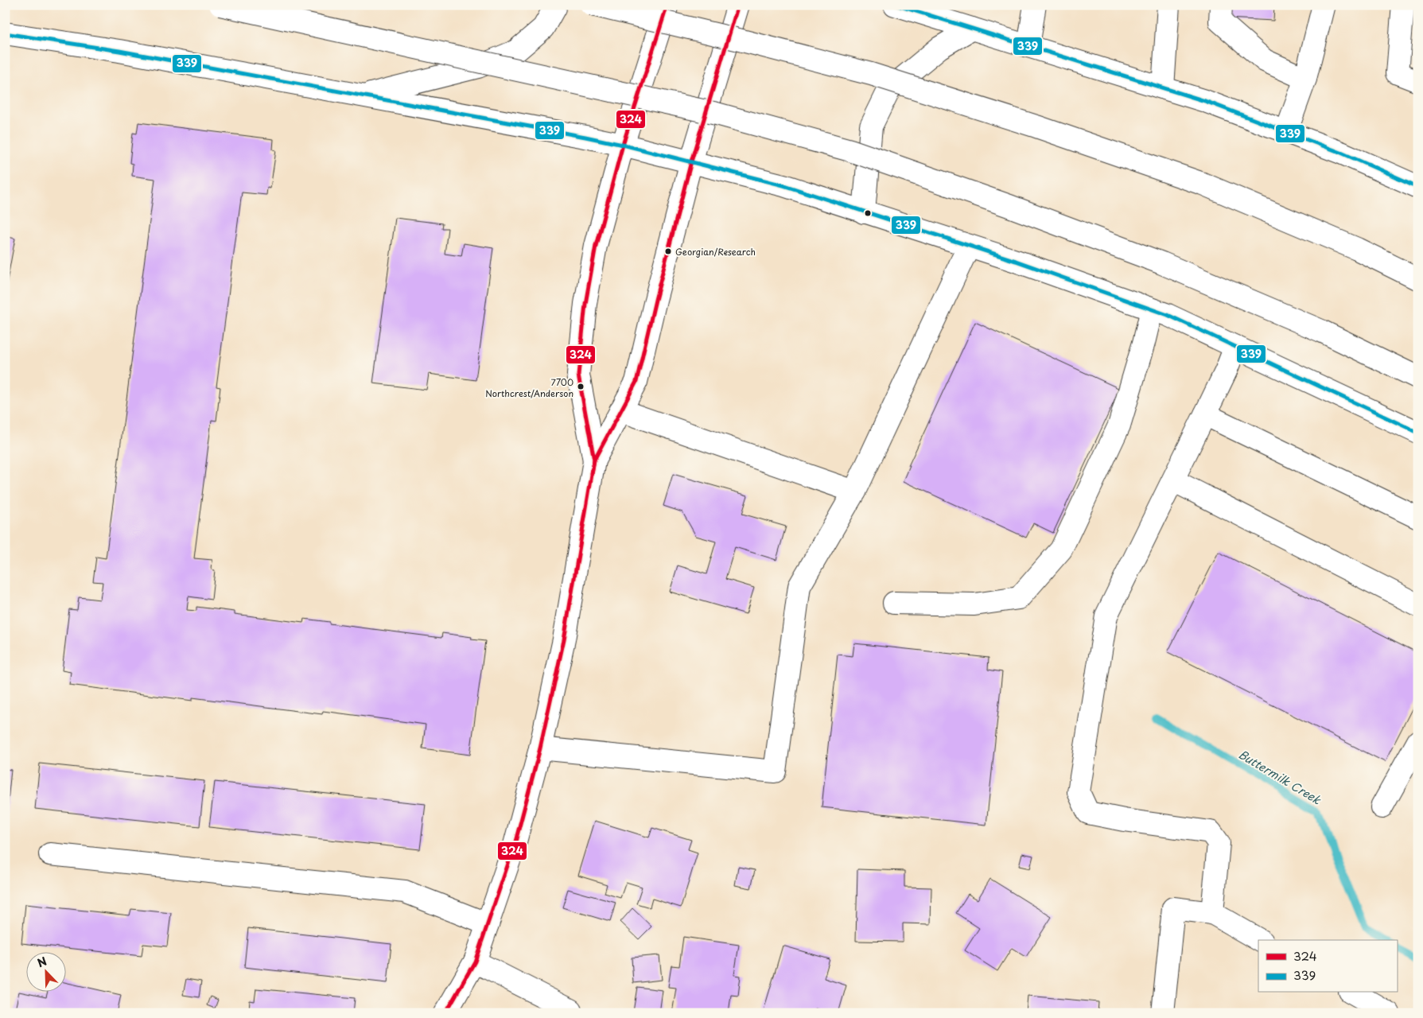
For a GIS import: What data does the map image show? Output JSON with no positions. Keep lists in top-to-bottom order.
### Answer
{
  "water": ["Buttermilk Creek"],
  "places": ["Georgian/Research", "7700 Northcrest/Anderson"],
  "lines": ["transit line 324", "transit line 339"],
  "legend": ["324", "339"],
  "north": "top left"
}
